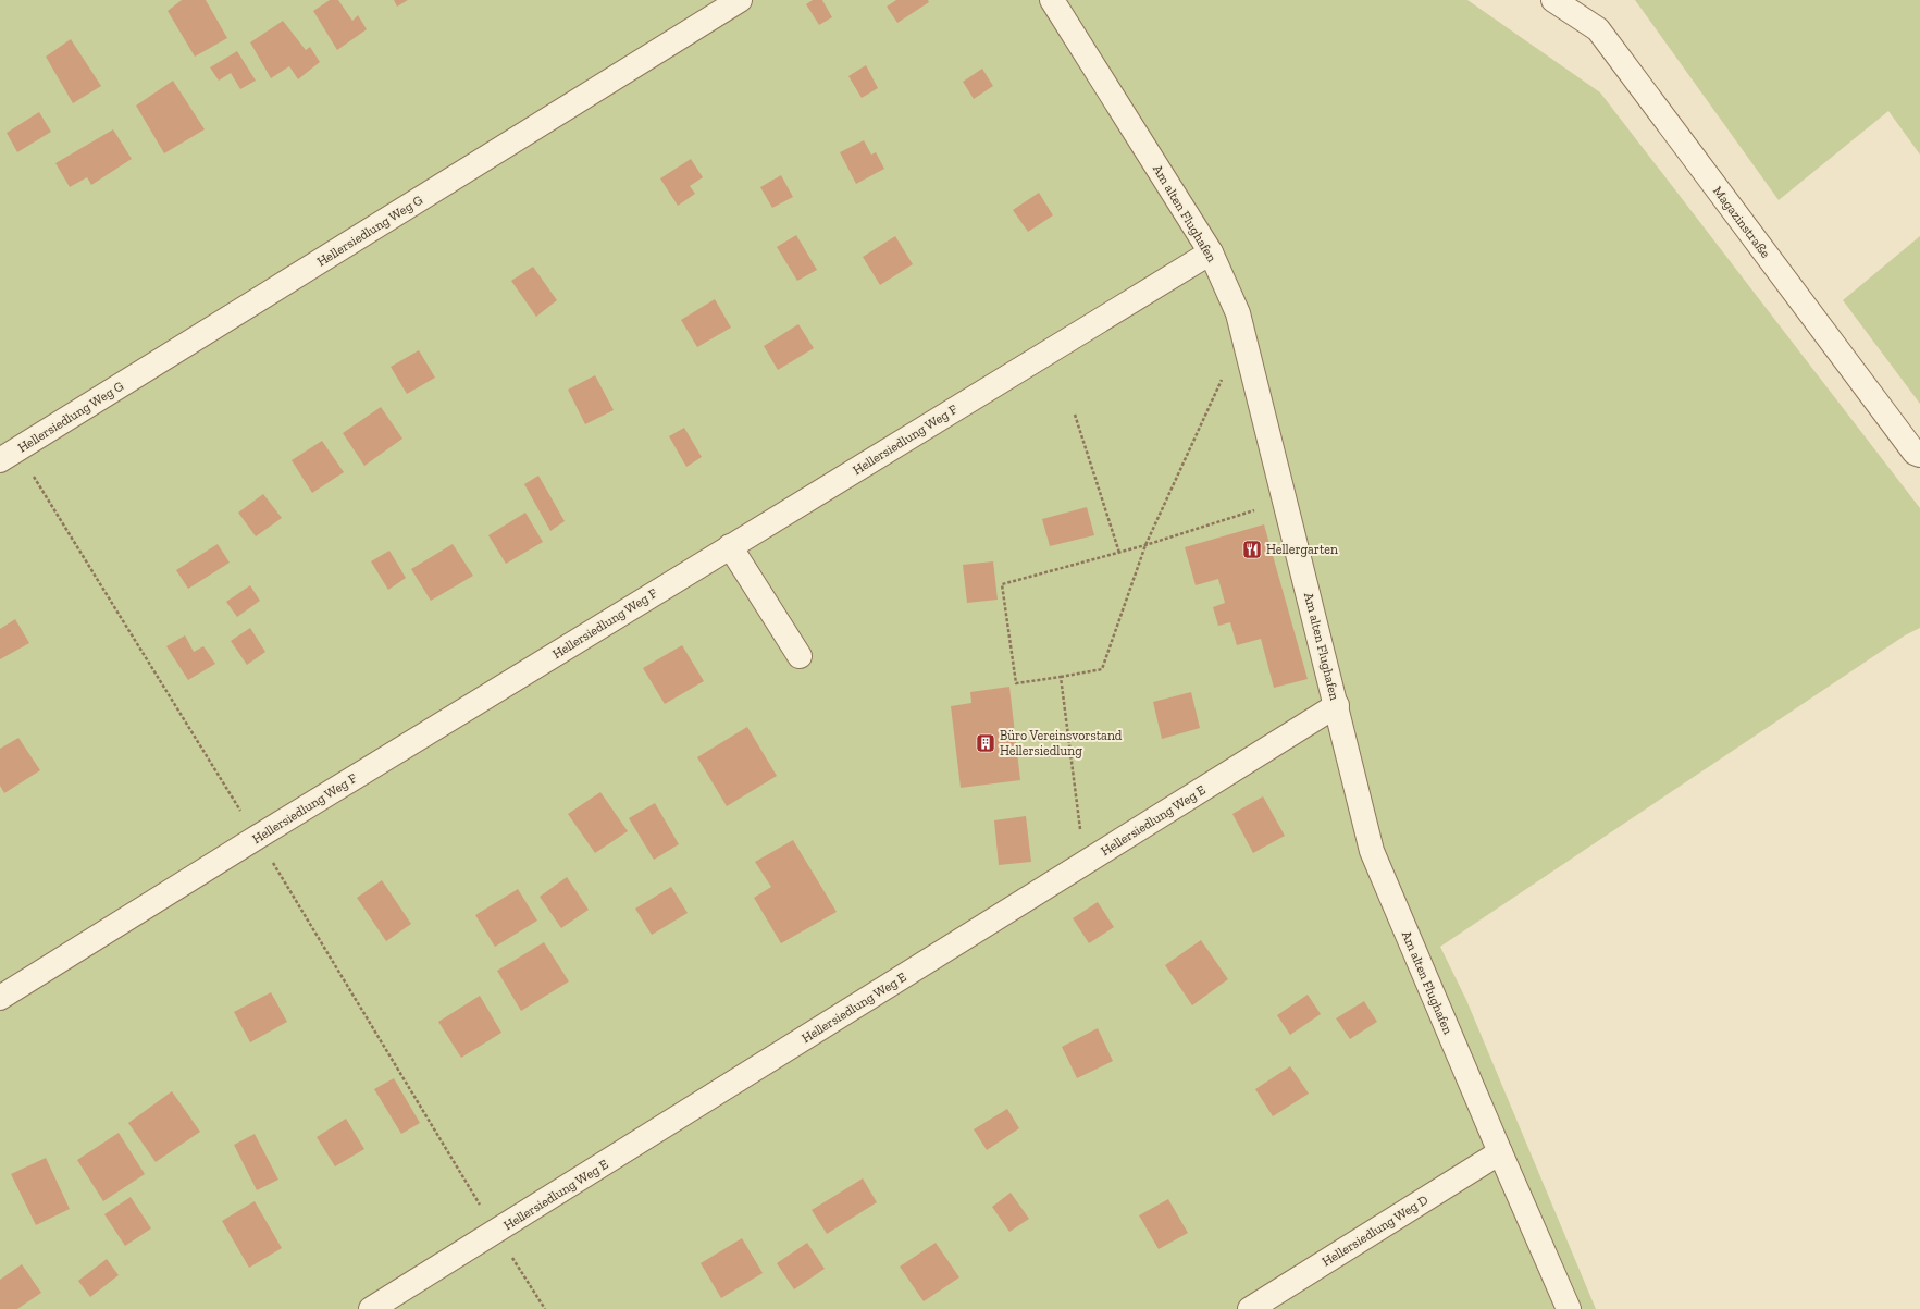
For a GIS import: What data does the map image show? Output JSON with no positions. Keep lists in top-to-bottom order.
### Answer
{
  "streets": {
    "street": [
      "Am alten Flughafen",
      "Magazinstraße",
      "Hellersiedlung Weg G",
      "Hellersiedlung Weg F",
      "Hellersiedlung Weg E",
      "Hellersiedlung Weg D"
    ]
  },
  "crossings": [
    ["Am alten Flughafen", "Hellersiedlung Weg F"],
    ["Am alten Flughafen", "Hellersiedlung Weg E"],
    ["Am alten Flughafen", "Hellersiedlung Weg D"]
  ],
  "places": {
    "restaurant": ["Hellergarten"],
    "building": ["Büro Vereinsvorstand Hellersiedlung"]
  }
}
